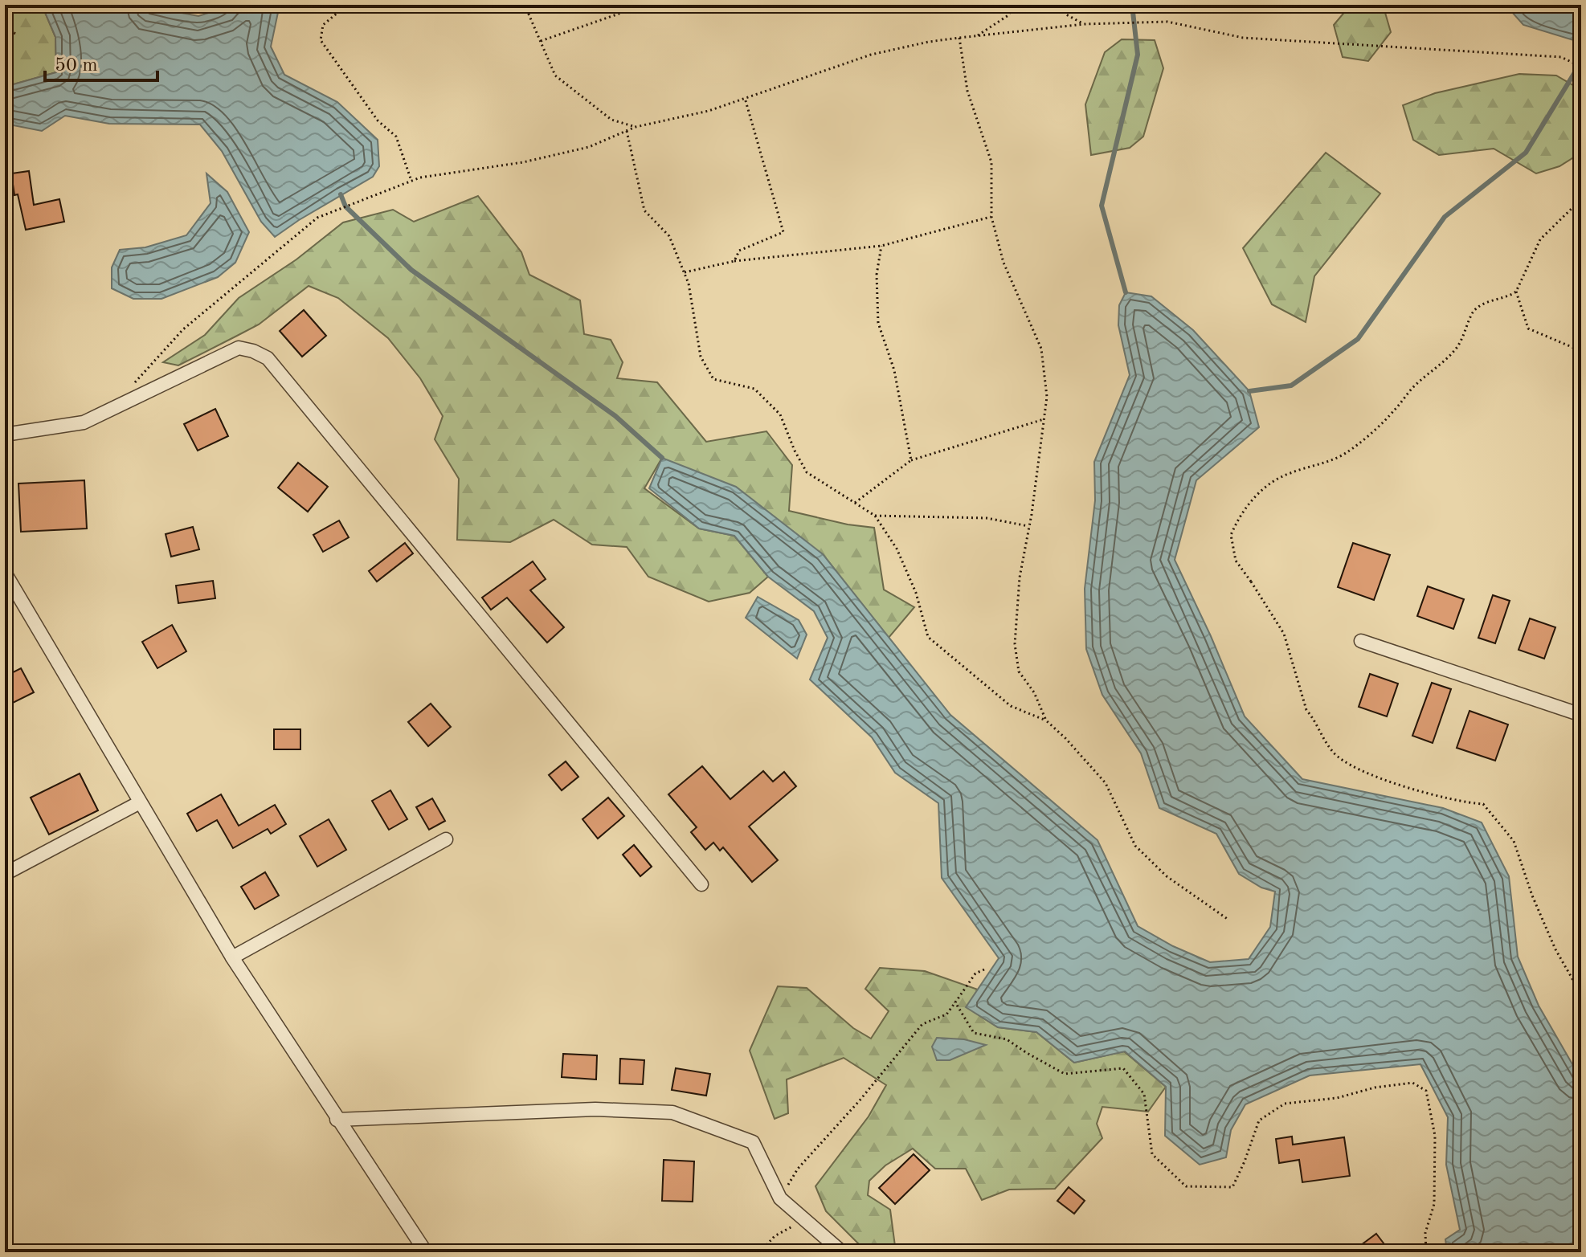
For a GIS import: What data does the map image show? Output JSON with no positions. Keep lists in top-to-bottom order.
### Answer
{
  "scale_bar": "50 m"
}
